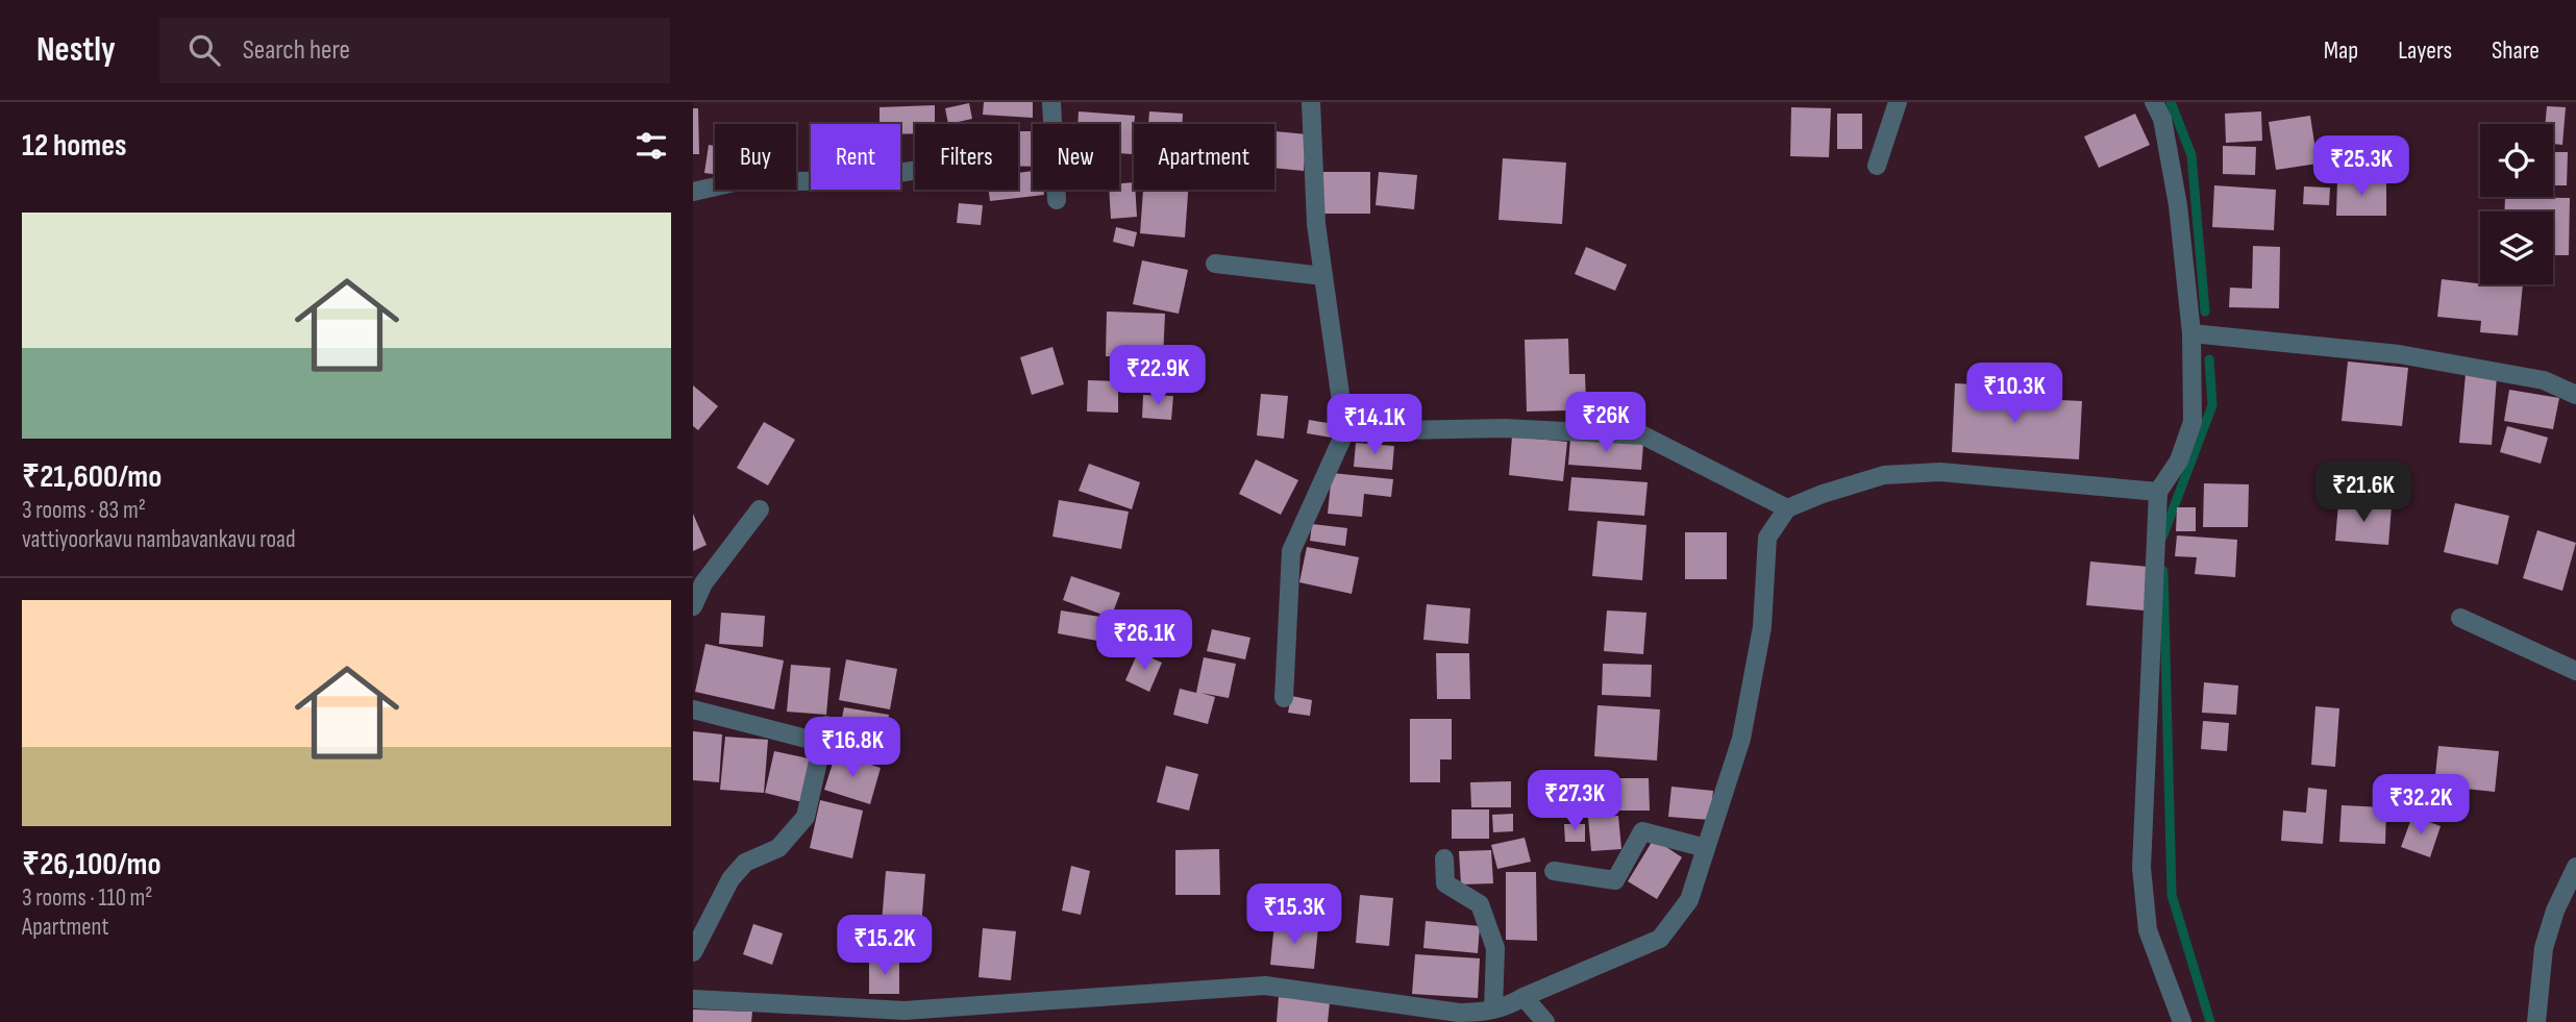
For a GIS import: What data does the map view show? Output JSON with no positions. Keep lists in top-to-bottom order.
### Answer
{
  "page": {
    "header": "Nestly",
    "search": "Search here",
    "nav": ["Map", "Layers", "Share"],
    "heading": "12 homes",
    "chip": [
      "Buy",
      "Rent",
      "Filters",
      "New",
      "Apartment"
    ],
    "price": [
      "₹25.3K",
      "₹22.9K",
      "₹10.3K",
      "₹26K",
      "₹14.1K",
      "₹21.6K",
      "₹26.1K",
      "₹16.8K",
      "₹27.3K",
      "₹32.2K",
      "₹15.3K",
      "₹15.2K"
    ],
    "list": [
      {
        "name": "₹21,600/mo",
        "note": "3 rooms · 83 m² · vattiyoorkavu nambavankavu road"
      },
      {
        "name": "₹26,100/mo",
        "note": "3 rooms · 110 m² · Apartment"
      }
    ]
  }
}
